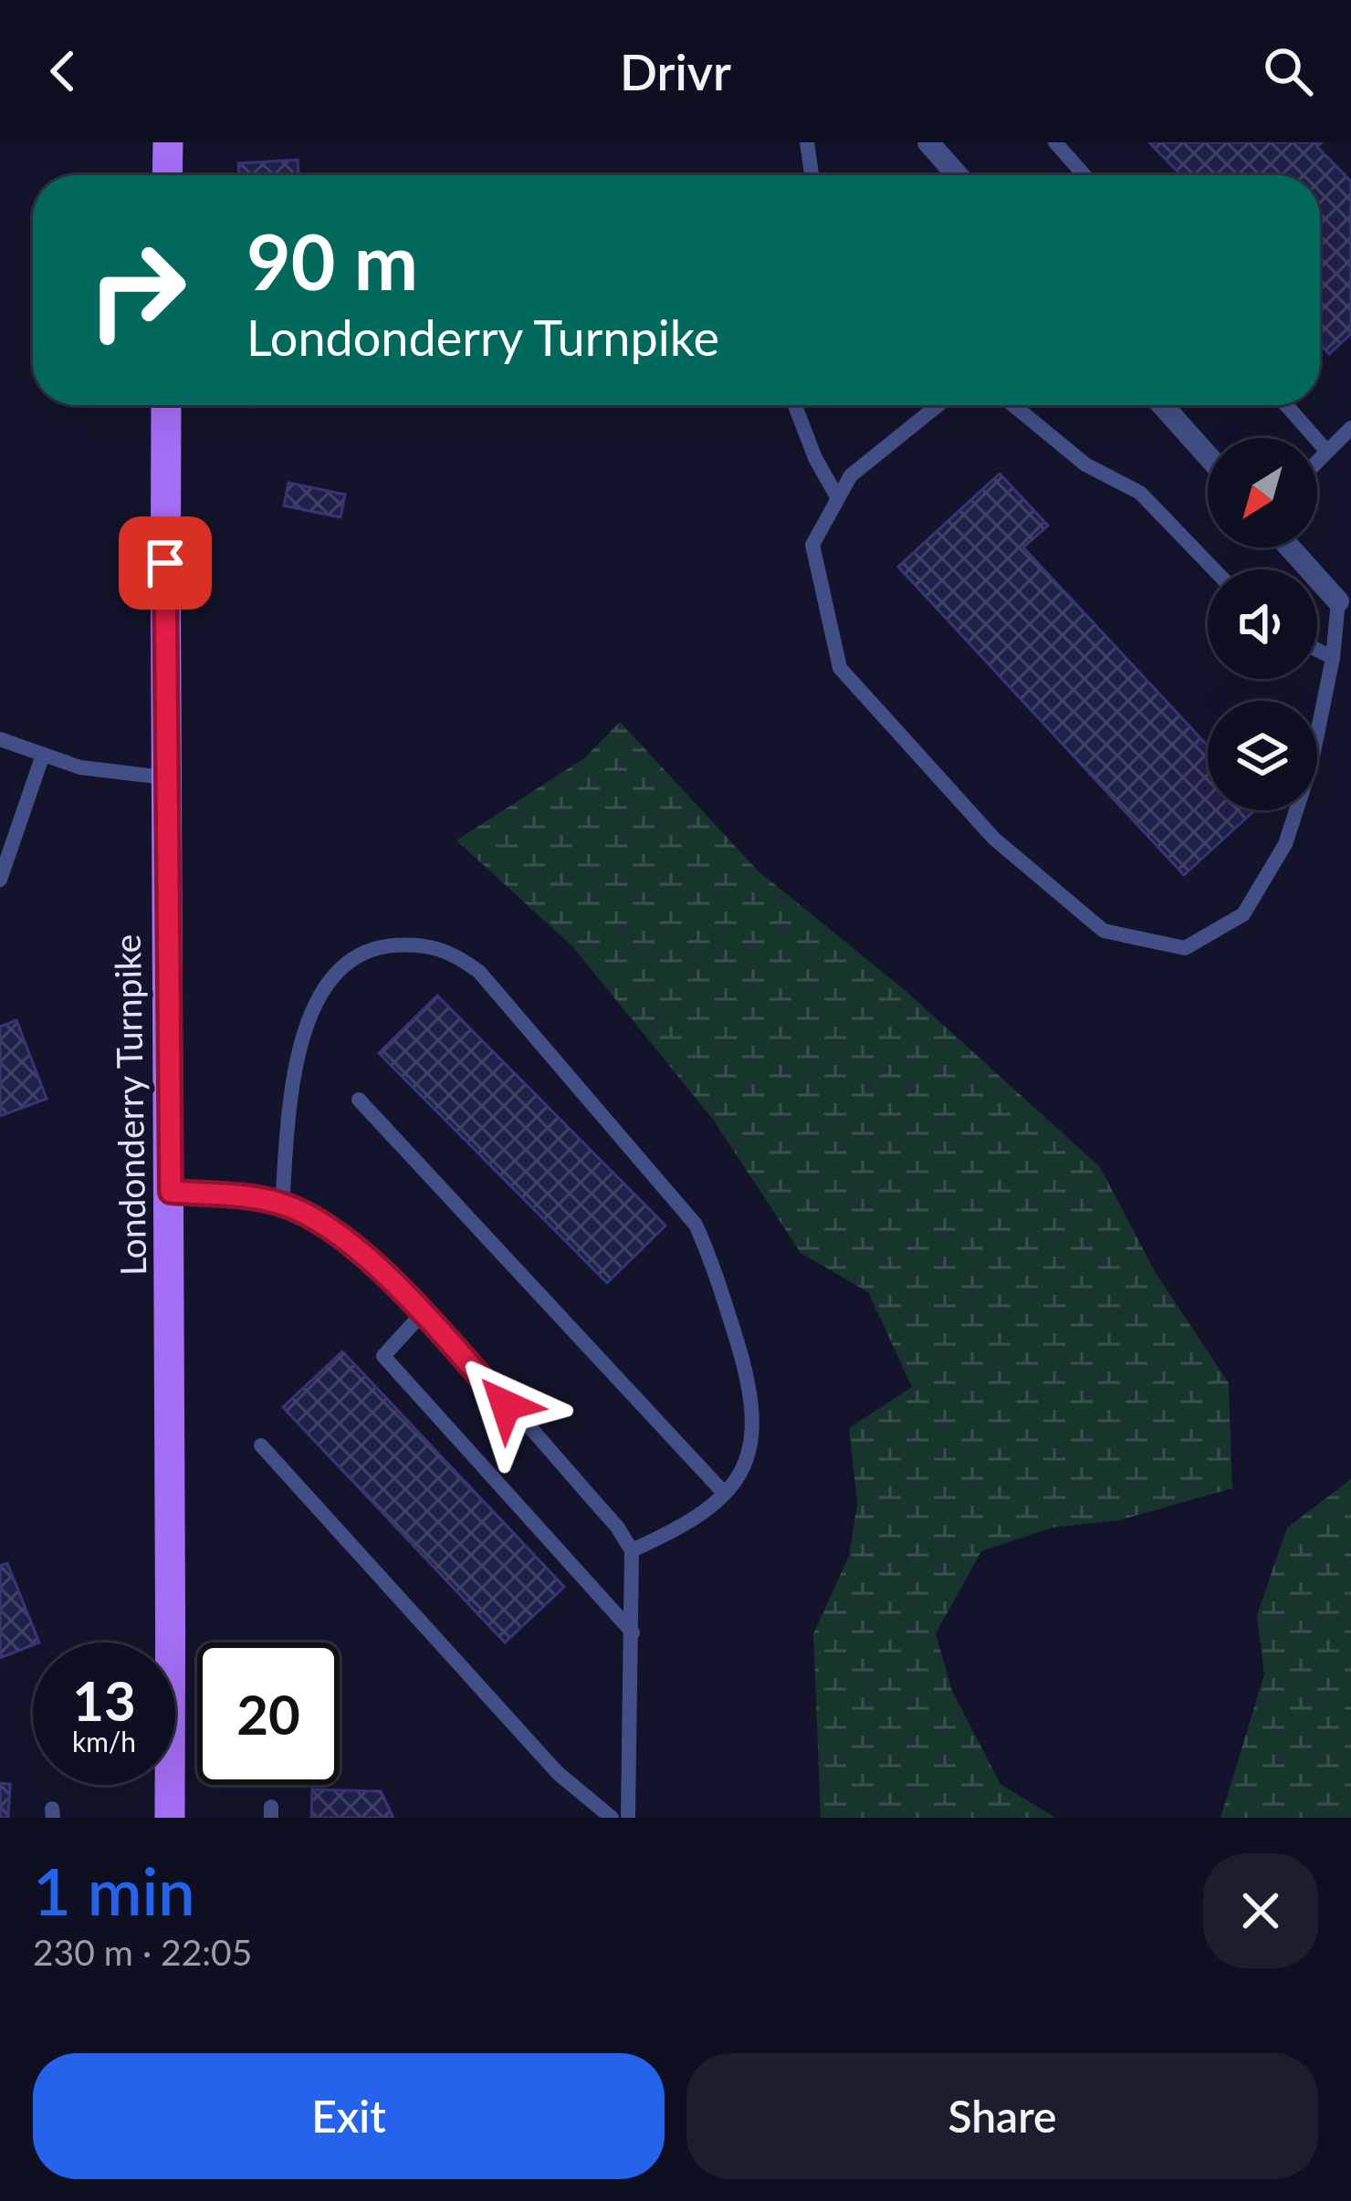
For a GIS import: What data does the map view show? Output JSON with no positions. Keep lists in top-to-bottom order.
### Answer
{
  "streets": {
    "main road": ["Londonderry Turnpike"]
  },
  "north": "bottom left",
  "page": {
    "header": "Drivr",
    "turn": ["90 m", "Londonderry Turnpike"],
    "speed": "13 km/h",
    "limit": "20",
    "heading": ["1 min", "230 m · 22:05"],
    "buttons": ["Exit", "Share"]
  }
}
